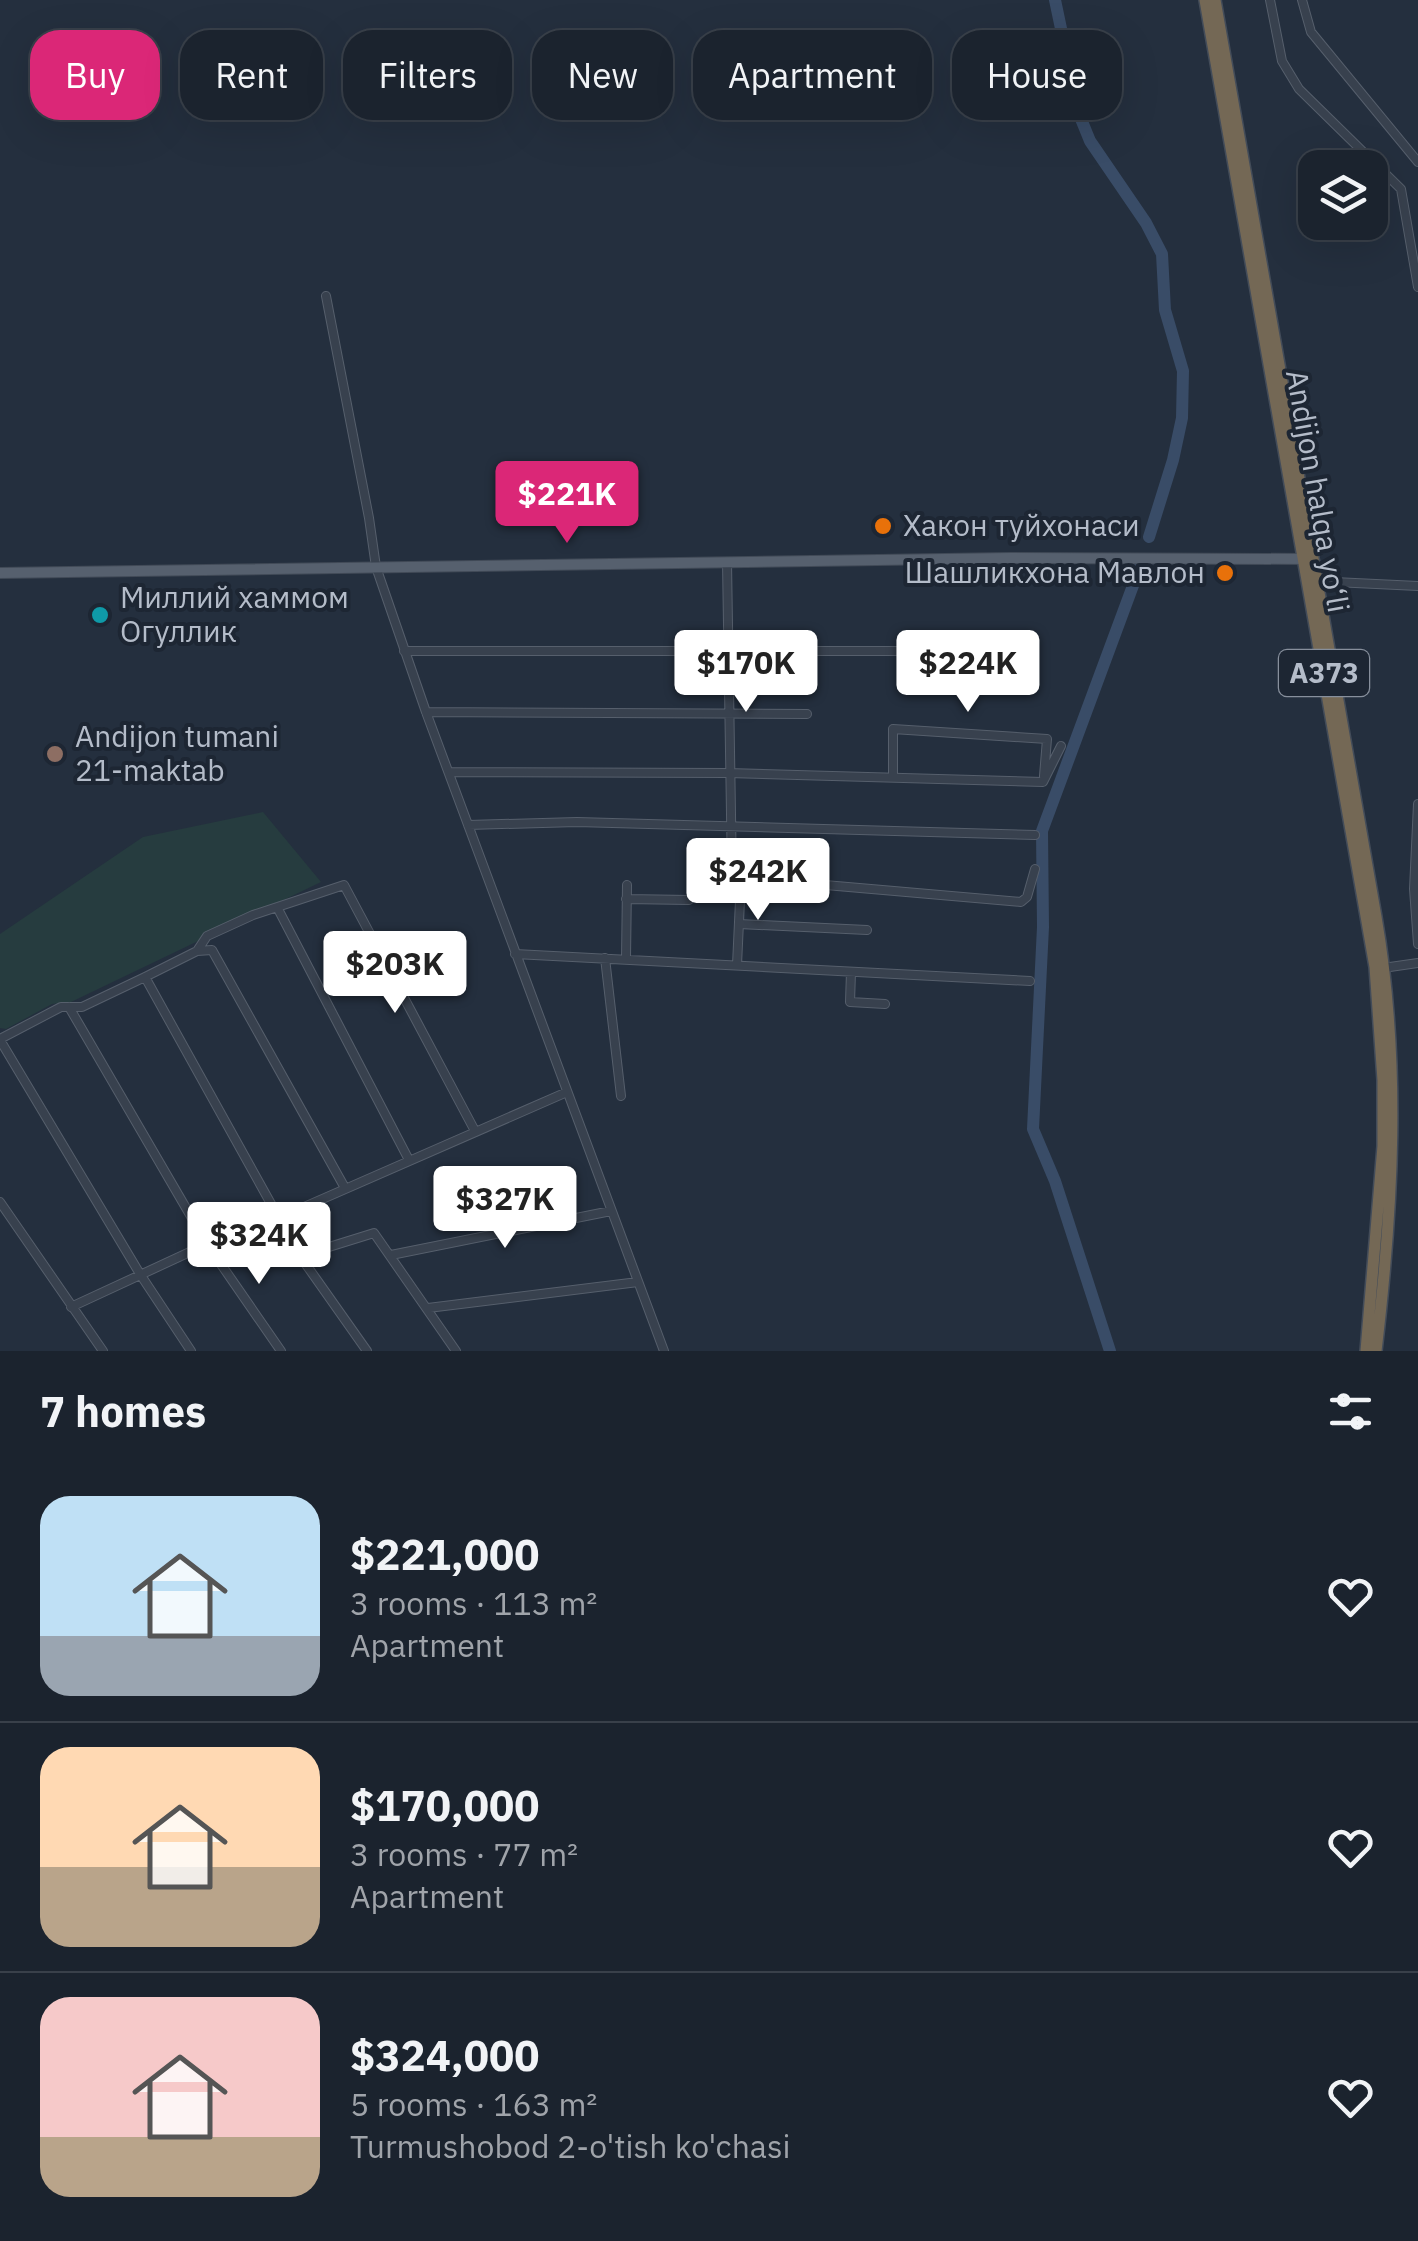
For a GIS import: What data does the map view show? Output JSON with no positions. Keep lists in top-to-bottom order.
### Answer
{
  "streets": {
    "highway": ["Andijon halqa yo‘li", "A373"]
  },
  "places": [
    "Хакон туйхонаси",
    "Шашликхона Мавлон",
    "Миллий хаммом Огуллик",
    "Andijon tumani 21-maktab"
  ],
  "page": {
    "chip": [
      "Buy",
      "Rent",
      "Filters",
      "New",
      "Apartment",
      "House"
    ],
    "price": [
      "$221K",
      "$170K",
      "$224K",
      "$242K",
      "$203K",
      "$327K",
      "$324K"
    ],
    "heading": "7 homes",
    "list": [
      {
        "name": "$221,000",
        "note": "3 rooms · 113 m² · Apartment"
      },
      {
        "name": "$170,000",
        "note": "3 rooms · 77 m² · Apartment"
      },
      {
        "name": "$324,000",
        "note": "5 rooms · 163 m² · Turmushobod 2-o'tish ko'chasi"
      }
    ]
  }
}
